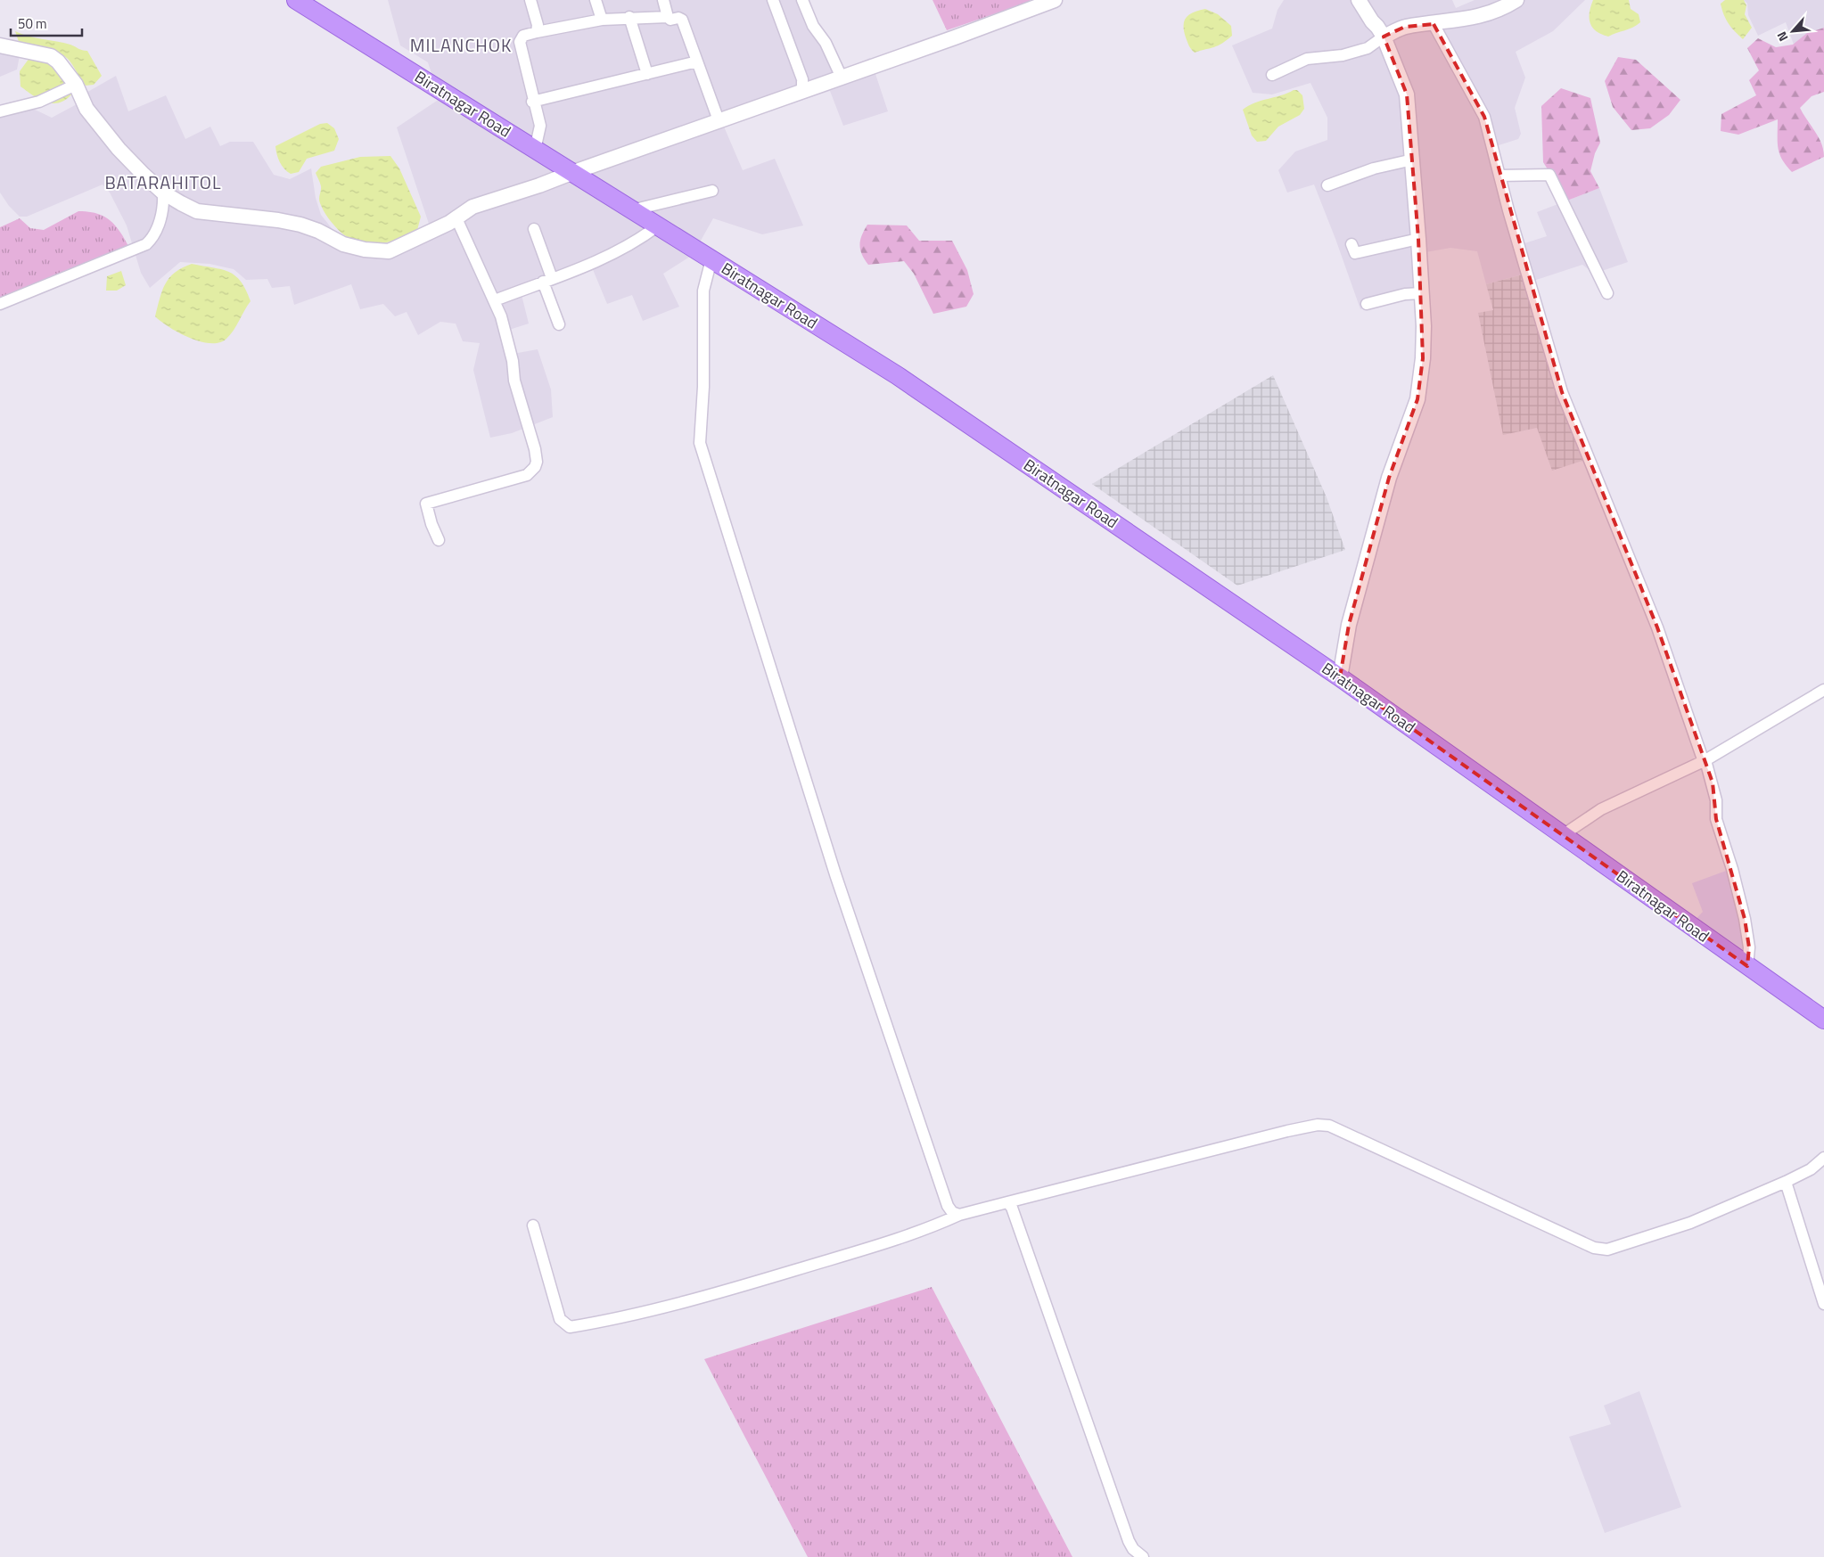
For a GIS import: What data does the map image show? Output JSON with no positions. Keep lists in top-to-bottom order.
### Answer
{
  "streets": {
    "main road": ["Biratnagar Road"]
  },
  "districts": ["MILANCHOK", "BATARAHITOL"],
  "scale_bar": "50 m",
  "north": "bottom left"
}
